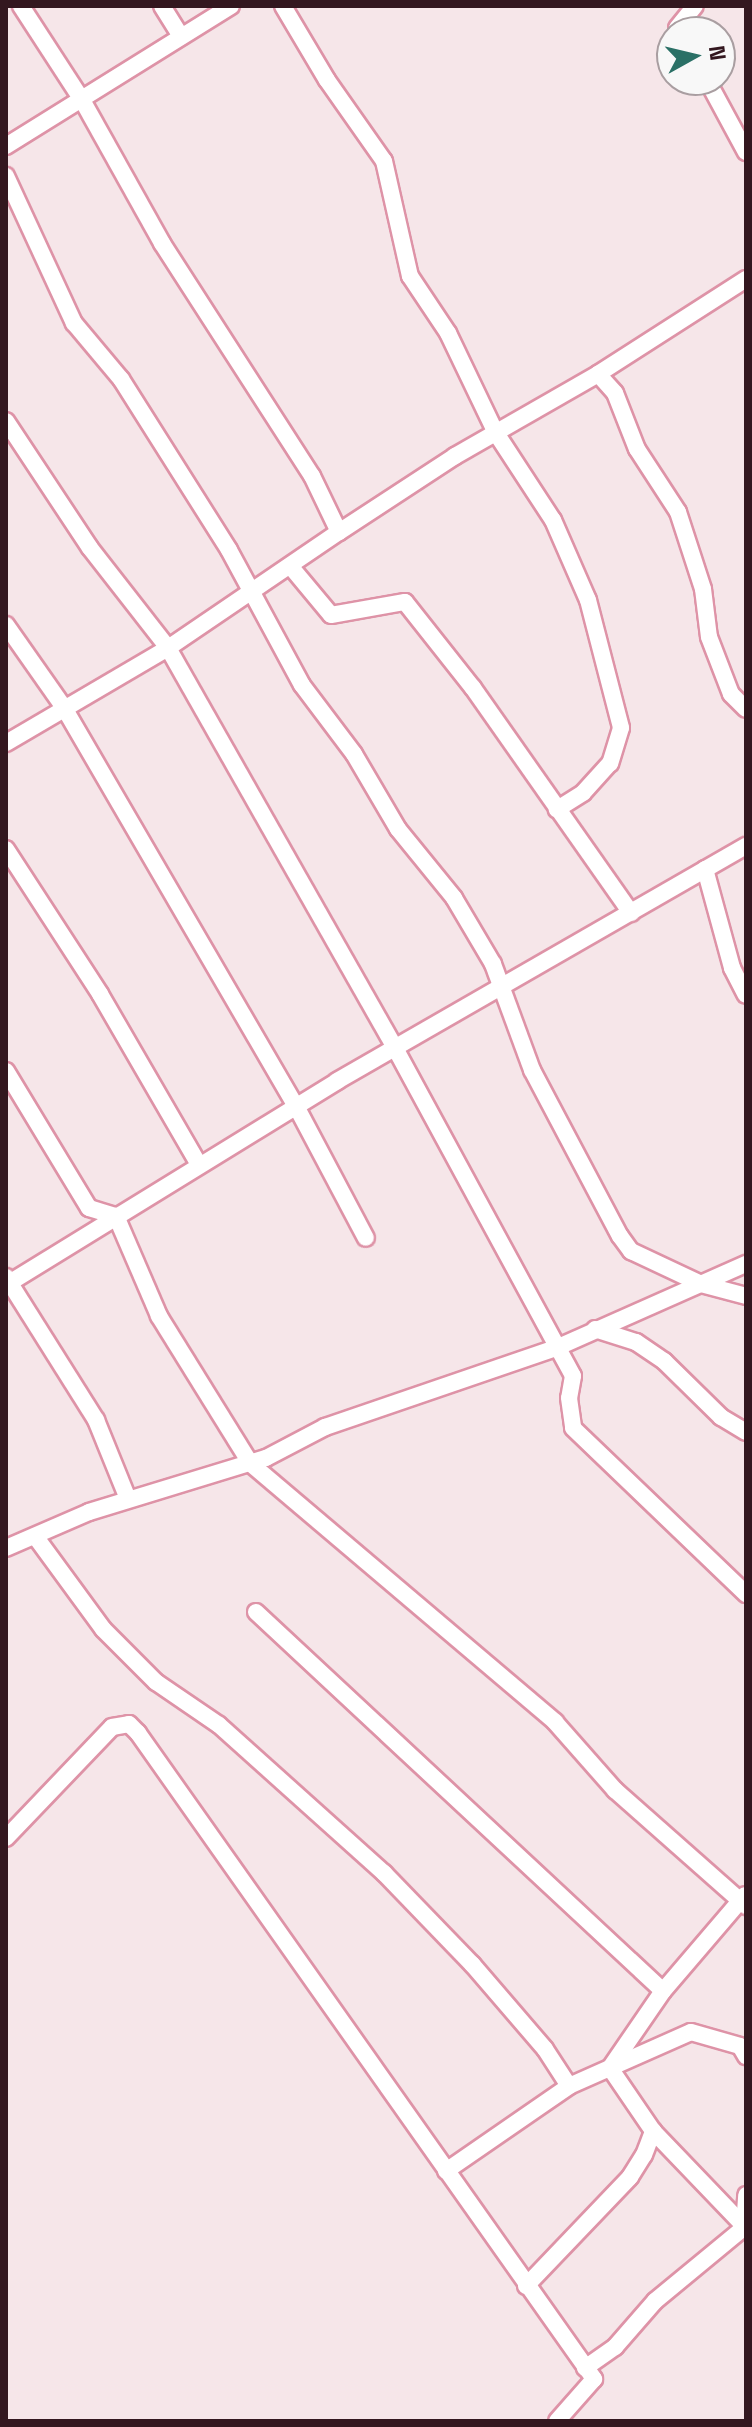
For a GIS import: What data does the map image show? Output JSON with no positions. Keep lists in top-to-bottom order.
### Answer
{
  "north": "right"
}
